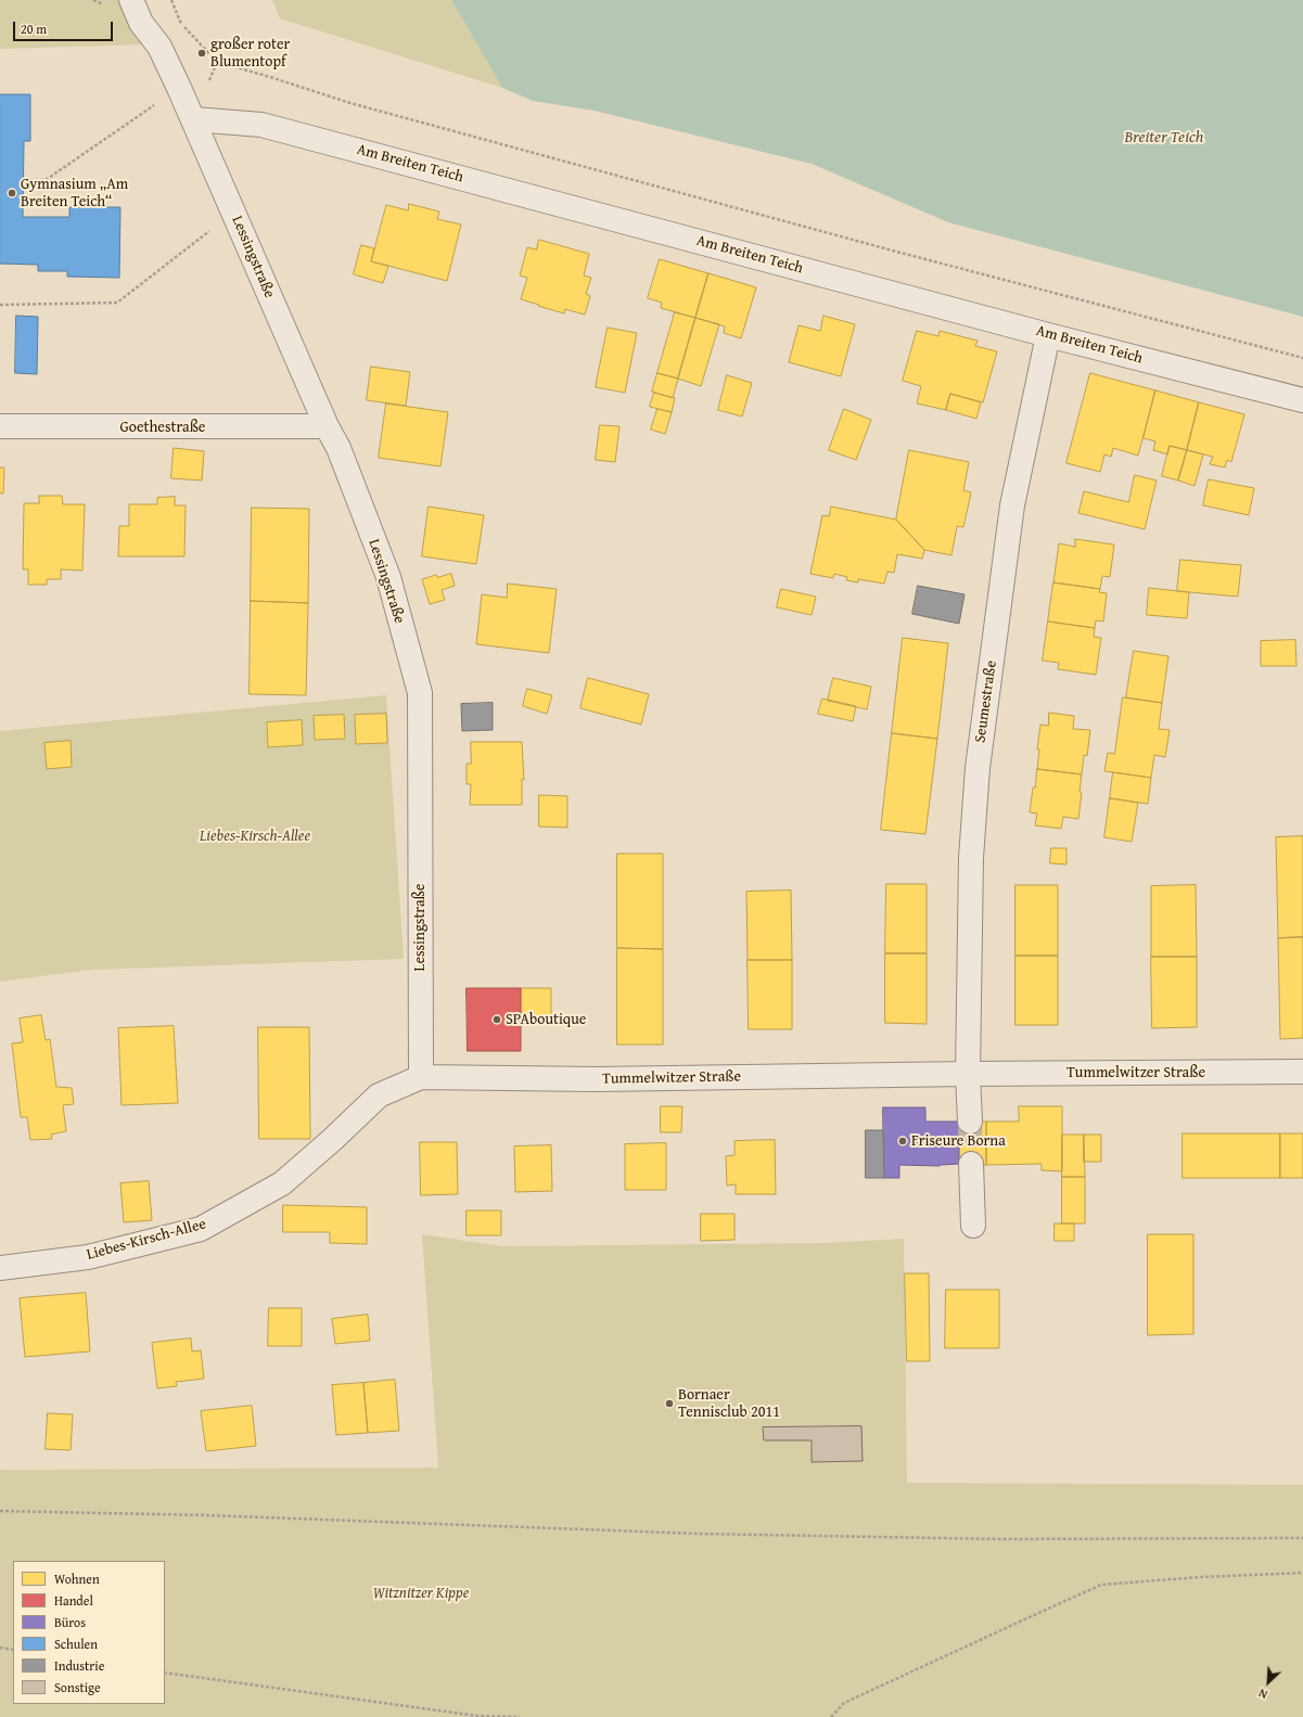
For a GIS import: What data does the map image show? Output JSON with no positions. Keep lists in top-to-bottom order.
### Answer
{
  "streets": {
    "street": [
      "Am Breiten Teich",
      "Lessingstraße",
      "Goethestraße",
      "Seumestraße",
      "Tummelwitzer Straße",
      "Liebes-Kirsch-Allee"
    ]
  },
  "crossings": [
    ["Am Breiten Teich", "Lessingstraße"],
    ["Am Breiten Teich", "Seumestraße"],
    ["Lessingstraße", "Goethestraße"],
    ["Lessingstraße", "Tummelwitzer Straße"],
    ["Seumestraße", "Tummelwitzer Straße"],
    ["Tummelwitzer Straße", "Liebes-Kirsch-Allee"]
  ],
  "water": ["Breiter Teich"],
  "parks": ["Liebes-Kirsch-Allee", "Witznitzer Kippe"],
  "places": [
    "großer roter Blumentopf",
    "Gymnasium „Am Breiten Teich“",
    "SPAboutique",
    "Friseure Borna",
    "Bornaer Tennisclub 2011"
  ],
  "legend": [
    "Wohnen",
    "Handel",
    "Büros",
    "Schulen",
    "Industrie",
    "Sonstige"
  ],
  "scale_bar": "20 m",
  "north": "bottom left"
}
